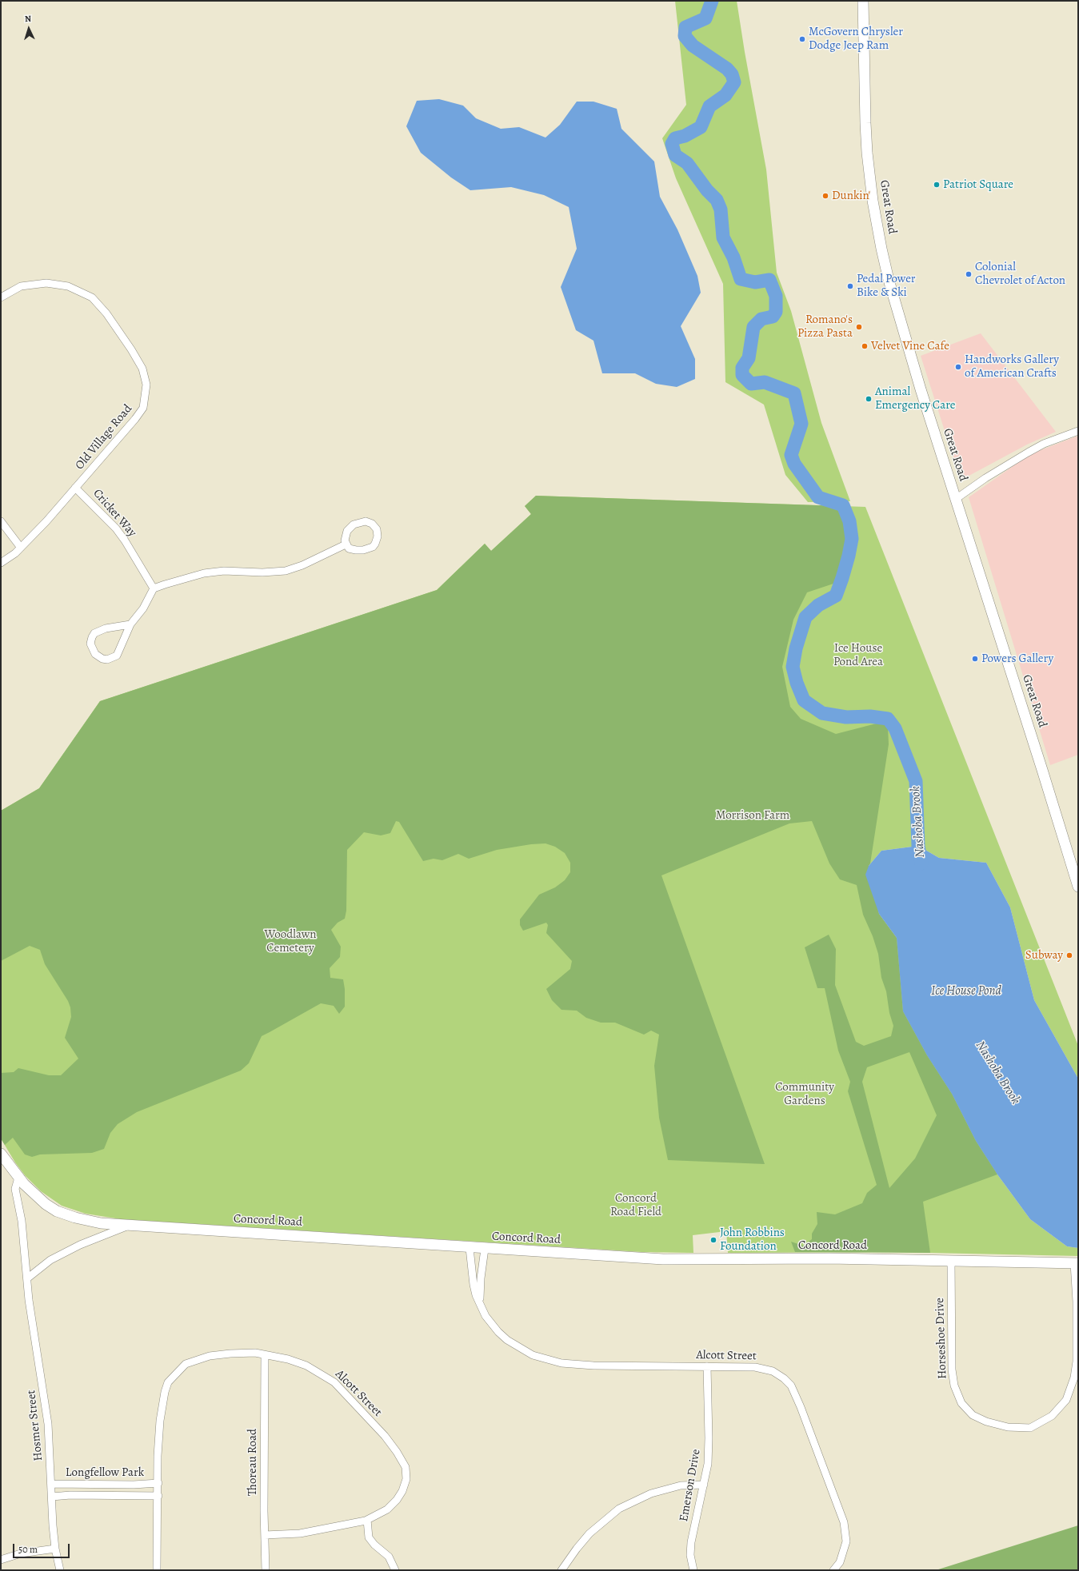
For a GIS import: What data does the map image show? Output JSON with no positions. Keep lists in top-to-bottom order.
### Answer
{
  "streets": {
    "street": [
      "Great Road",
      "Old Village Road",
      "Cricket Way",
      "Concord Road",
      "Horseshoe Drive",
      "Alcott Street",
      "Hosmer Street",
      "Thoreau Road",
      "Longfellow Park",
      "Emerson Drive"
    ]
  },
  "crossings": [
    ["Old Village Road", "Cricket Way"],
    ["Concord Road", "Horseshoe Drive"],
    ["Concord Road", "Alcott Street"],
    ["Concord Road", "Hosmer Street"],
    ["Alcott Street", "Thoreau Road"],
    ["Alcott Street", "Longfellow Park"],
    ["Alcott Street", "Emerson Drive"],
    ["Hosmer Street", "Longfellow Park"]
  ],
  "water": ["Nashoba Brook", "Ice House Pond"],
  "parks": [
    "Ice House Pond Area",
    "Morrison Farm",
    "Woodlawn Cemetery",
    "Community Gardens",
    "Concord Road Field"
  ],
  "places": [
    "McGovern Chrysler Dodge Jeep Ram",
    "Patriot Square",
    "Dunkin'",
    "Colonial Chevrolet of Acton",
    "Pedal Power Bike & Ski",
    "Romano's Pizza Pasta",
    "Velvet Vine Cafe",
    "Handworks Gallery of American Crafts",
    "Animal Emergency Care",
    "Powers Gallery",
    "Subway",
    "John Robbins Foundation"
  ],
  "scale_bar": "50 m",
  "north": "top"
}
